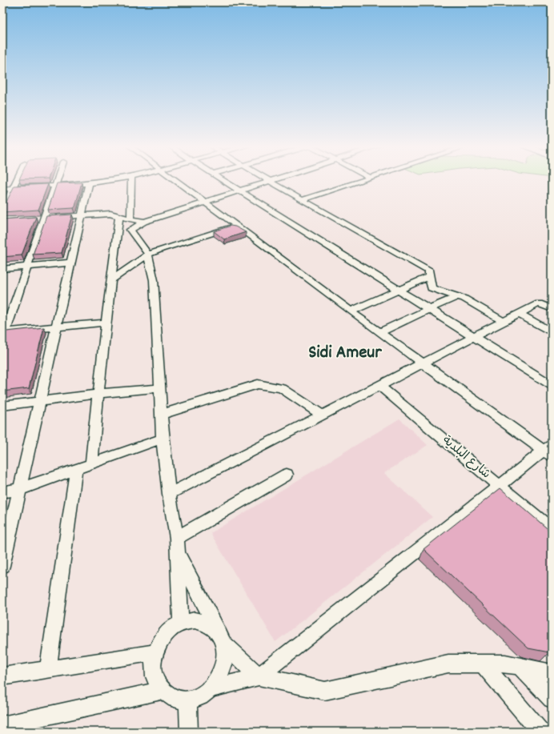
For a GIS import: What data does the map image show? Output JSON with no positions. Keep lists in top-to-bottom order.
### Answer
{
  "streets": {
    "street": ["شارع البلدية"]
  },
  "districts": ["Sidi Ameur"]
}
